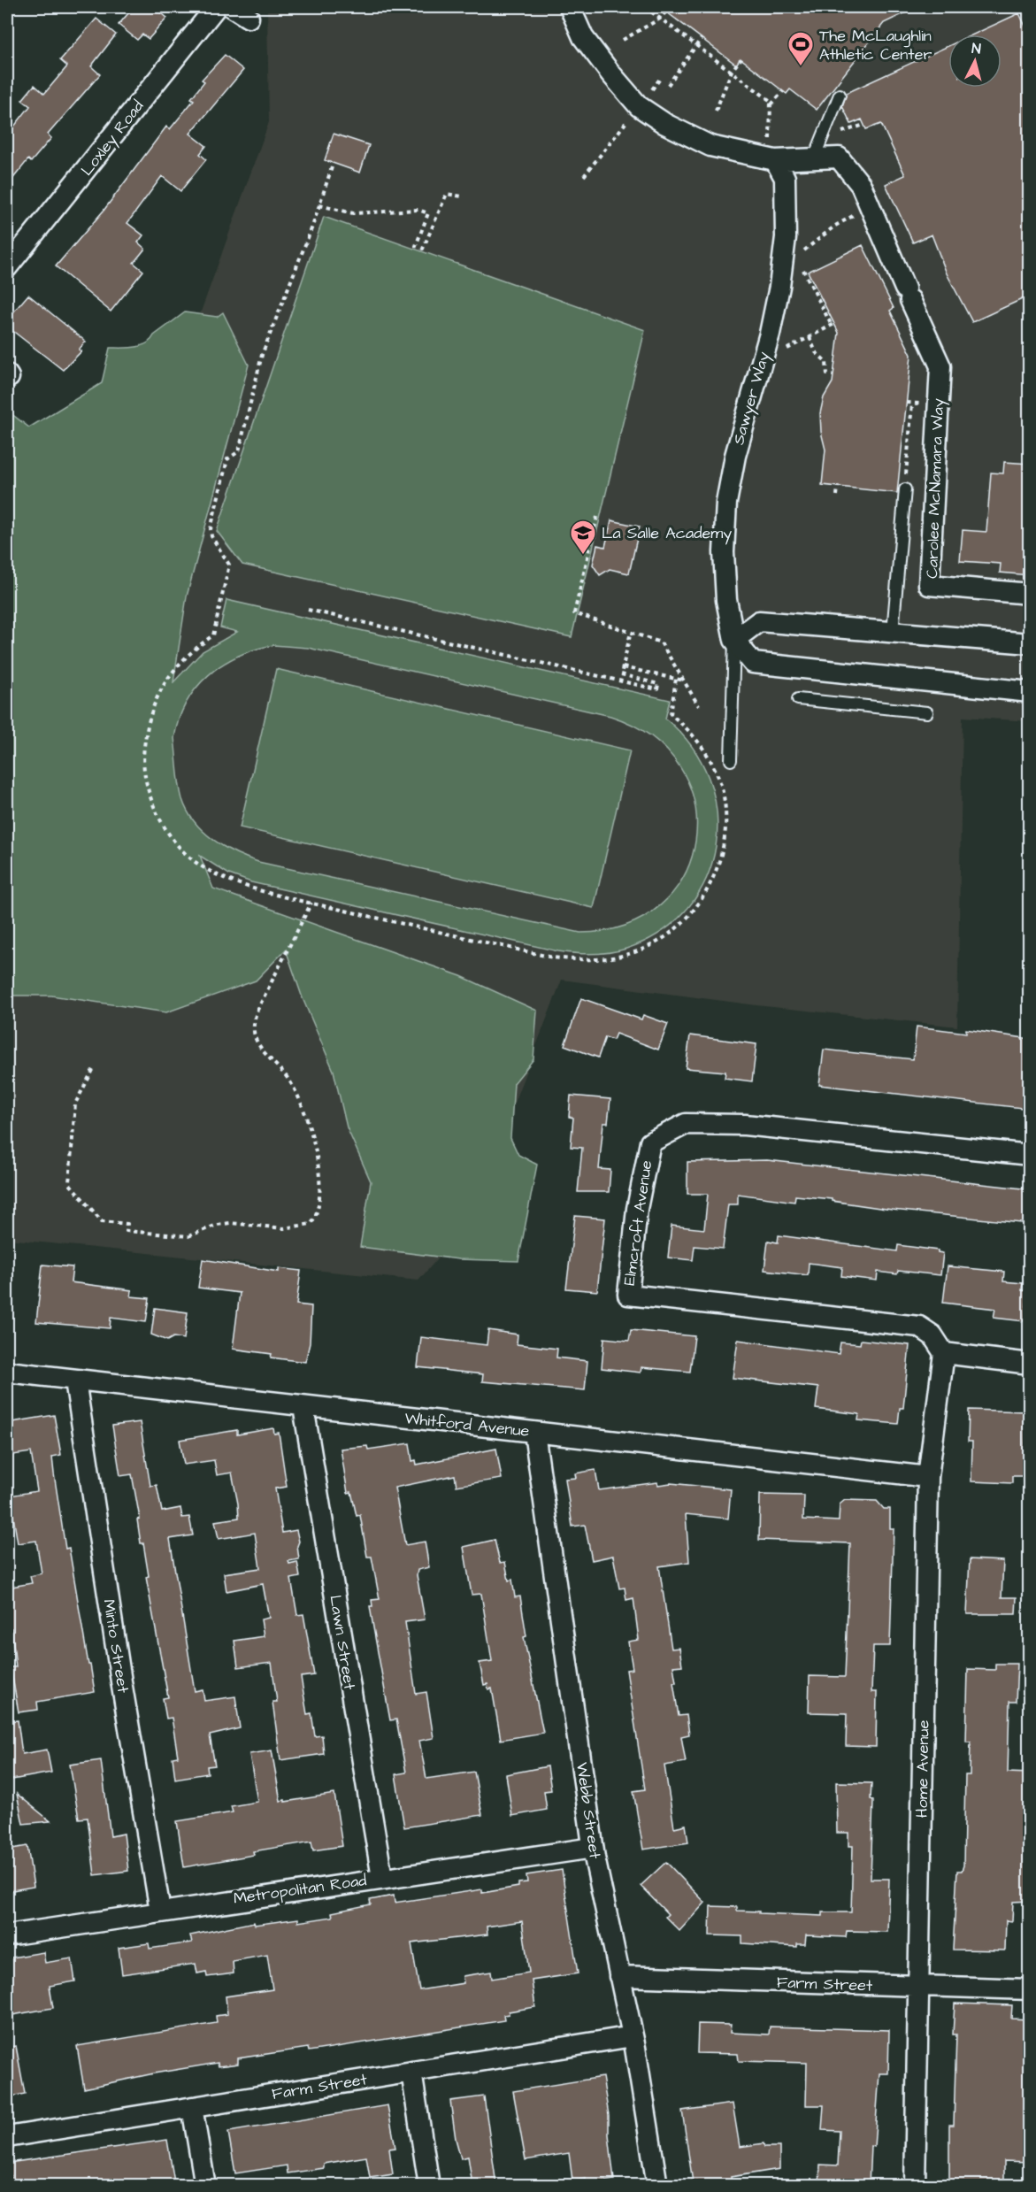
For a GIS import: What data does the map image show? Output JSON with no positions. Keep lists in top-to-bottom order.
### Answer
{
  "streets": {
    "street": [
      "Loxley Road",
      "Sawyer Way",
      "Carolee McNamara Way",
      "Elmcroft Avenue",
      "Whitford Avenue",
      "Lawn Street",
      "Minto Street",
      "Home Avenue",
      "Webb Street",
      "Metropolitan Road",
      "Farm Street"
    ]
  },
  "crossings": [
    ["Elmcroft Avenue", "Home Avenue"],
    ["Whitford Avenue", "Lawn Street"],
    ["Whitford Avenue", "Minto Street"],
    ["Whitford Avenue", "Home Avenue"],
    ["Whitford Avenue", "Webb Street"],
    ["Lawn Street", "Metropolitan Road"],
    ["Minto Street", "Metropolitan Road"],
    ["Home Avenue", "Farm Street"],
    ["Webb Street", "Metropolitan Road"],
    ["Webb Street", "Farm Street"]
  ],
  "places": {
    "sports": ["The McLaughlin Athletic Center"],
    "school or university": ["La Salle Academy"]
  },
  "north": "top"
}
